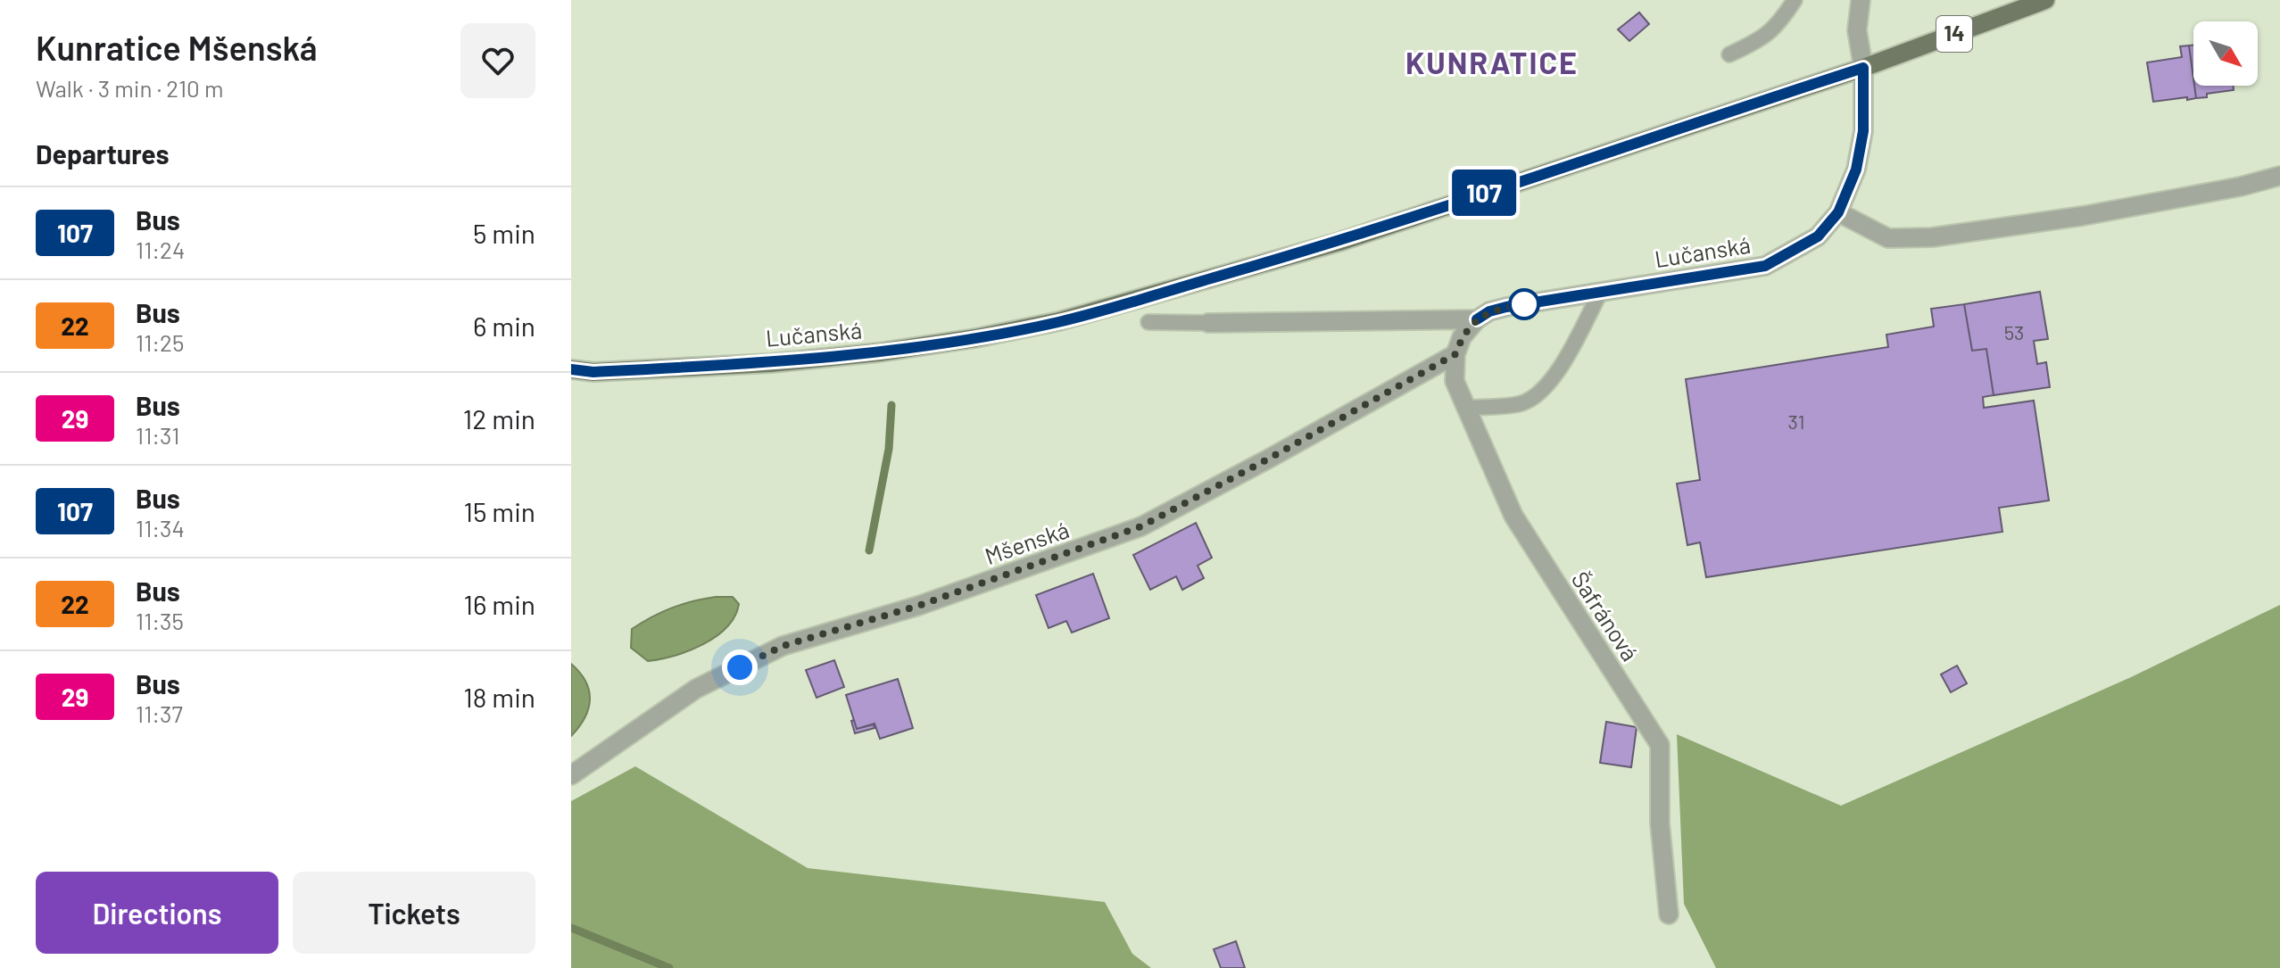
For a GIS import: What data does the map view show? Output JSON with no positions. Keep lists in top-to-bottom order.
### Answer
{
  "streets": {
    "main road": ["14", "Lučanská"],
    "street": ["Mšenská", "Šafránová"]
  },
  "crossings": [
    ["14", "Lučanská"],
    ["Mšenská", "Šafránová"]
  ],
  "districts": ["KUNRATICE"],
  "lines": ["bus line 107"],
  "house_numbers": ["53", "31"],
  "north": "bottom right",
  "page": {
    "heading": [
      ["Kunratice Mšenská", "Walk · 3 min · 210 m"],
      "Departures"
    ],
    "on_map": "107",
    "list": [
      {
        "mark": "107",
        "name": "Bus",
        "note": "11:24",
        "value": "5 min"
      },
      {
        "mark": "22",
        "name": "Bus",
        "note": "11:25",
        "value": "6 min"
      },
      {
        "mark": "29",
        "name": "Bus",
        "note": "11:31",
        "value": "12 min"
      },
      {
        "mark": "107",
        "name": "Bus",
        "note": "11:34",
        "value": "15 min"
      },
      {
        "mark": "22",
        "name": "Bus",
        "note": "11:35",
        "value": "16 min"
      },
      {
        "mark": "29",
        "name": "Bus",
        "note": "11:37",
        "value": "18 min"
      }
    ],
    "buttons": ["Directions", "Tickets"]
  }
}
